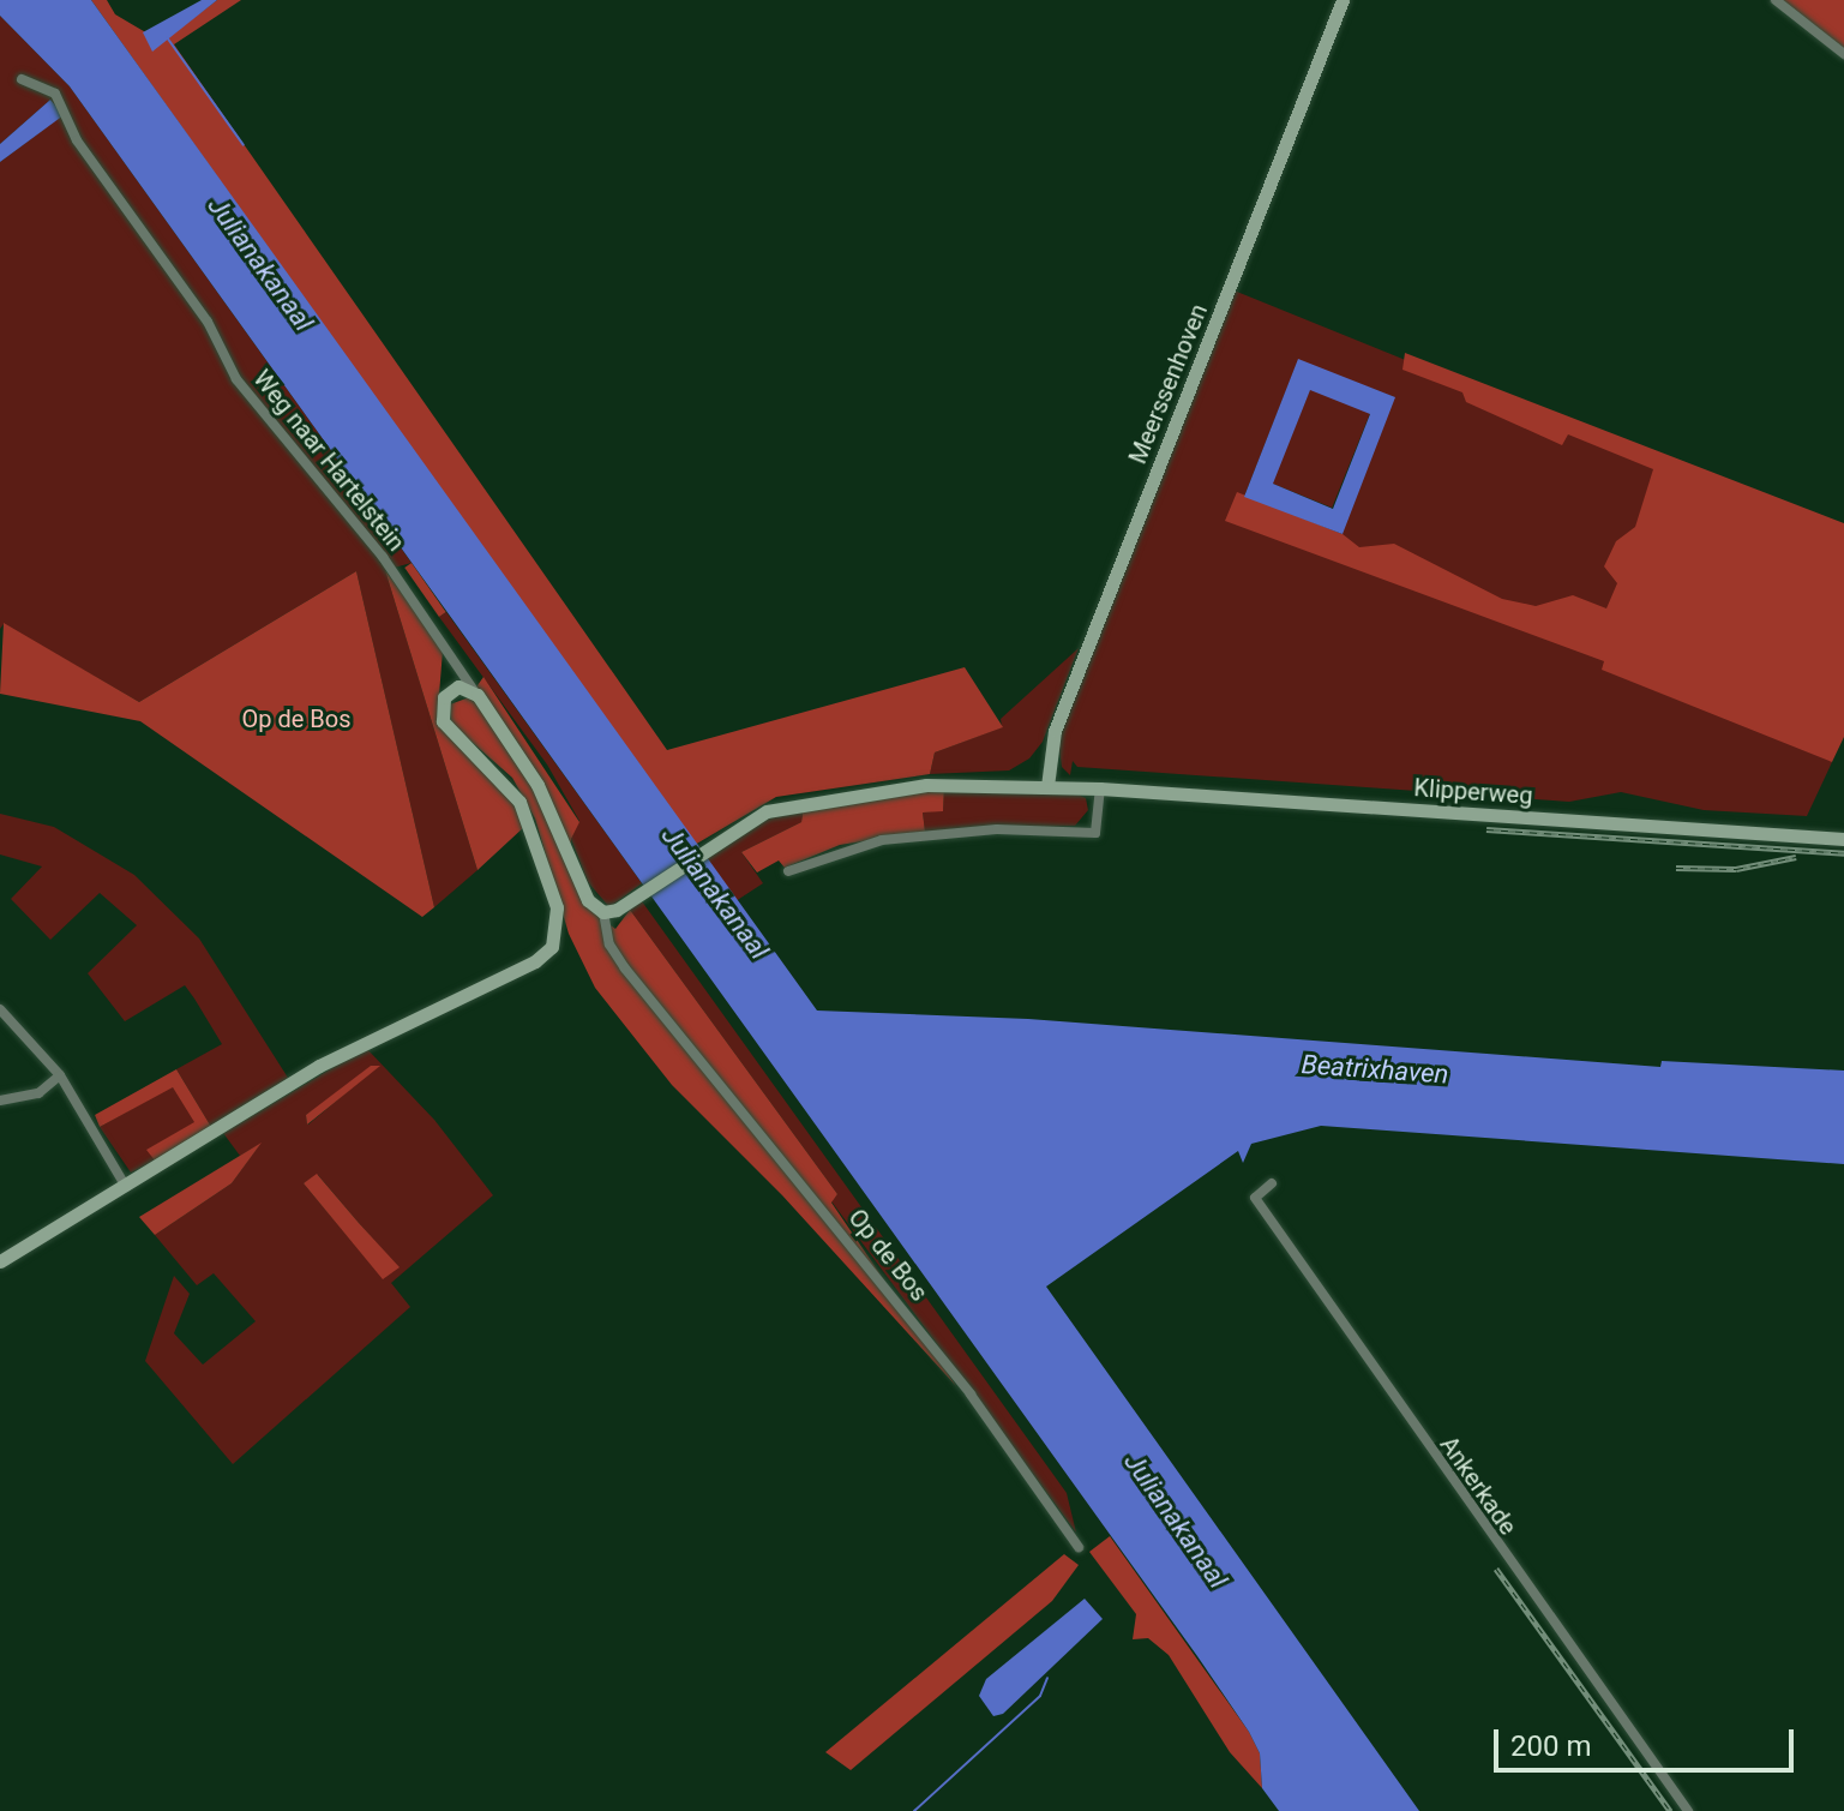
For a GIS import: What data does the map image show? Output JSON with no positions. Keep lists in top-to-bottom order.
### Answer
{
  "streets": {
    "street": [
      "Meerssenhoven",
      "Weg naar Hartelstein",
      "Klipperweg",
      "Op de Bos",
      "Ankerkade"
    ]
  },
  "crossings": [
    ["Meerssenhoven", "Klipperweg"],
    ["Weg naar Hartelstein", "Op de Bos"],
    ["Klipperweg", "Op de Bos"]
  ],
  "water": ["Julianakanaal", "Beatrixhaven"],
  "parks": ["Op de Bos"],
  "scale_bar": "200 m"
}
